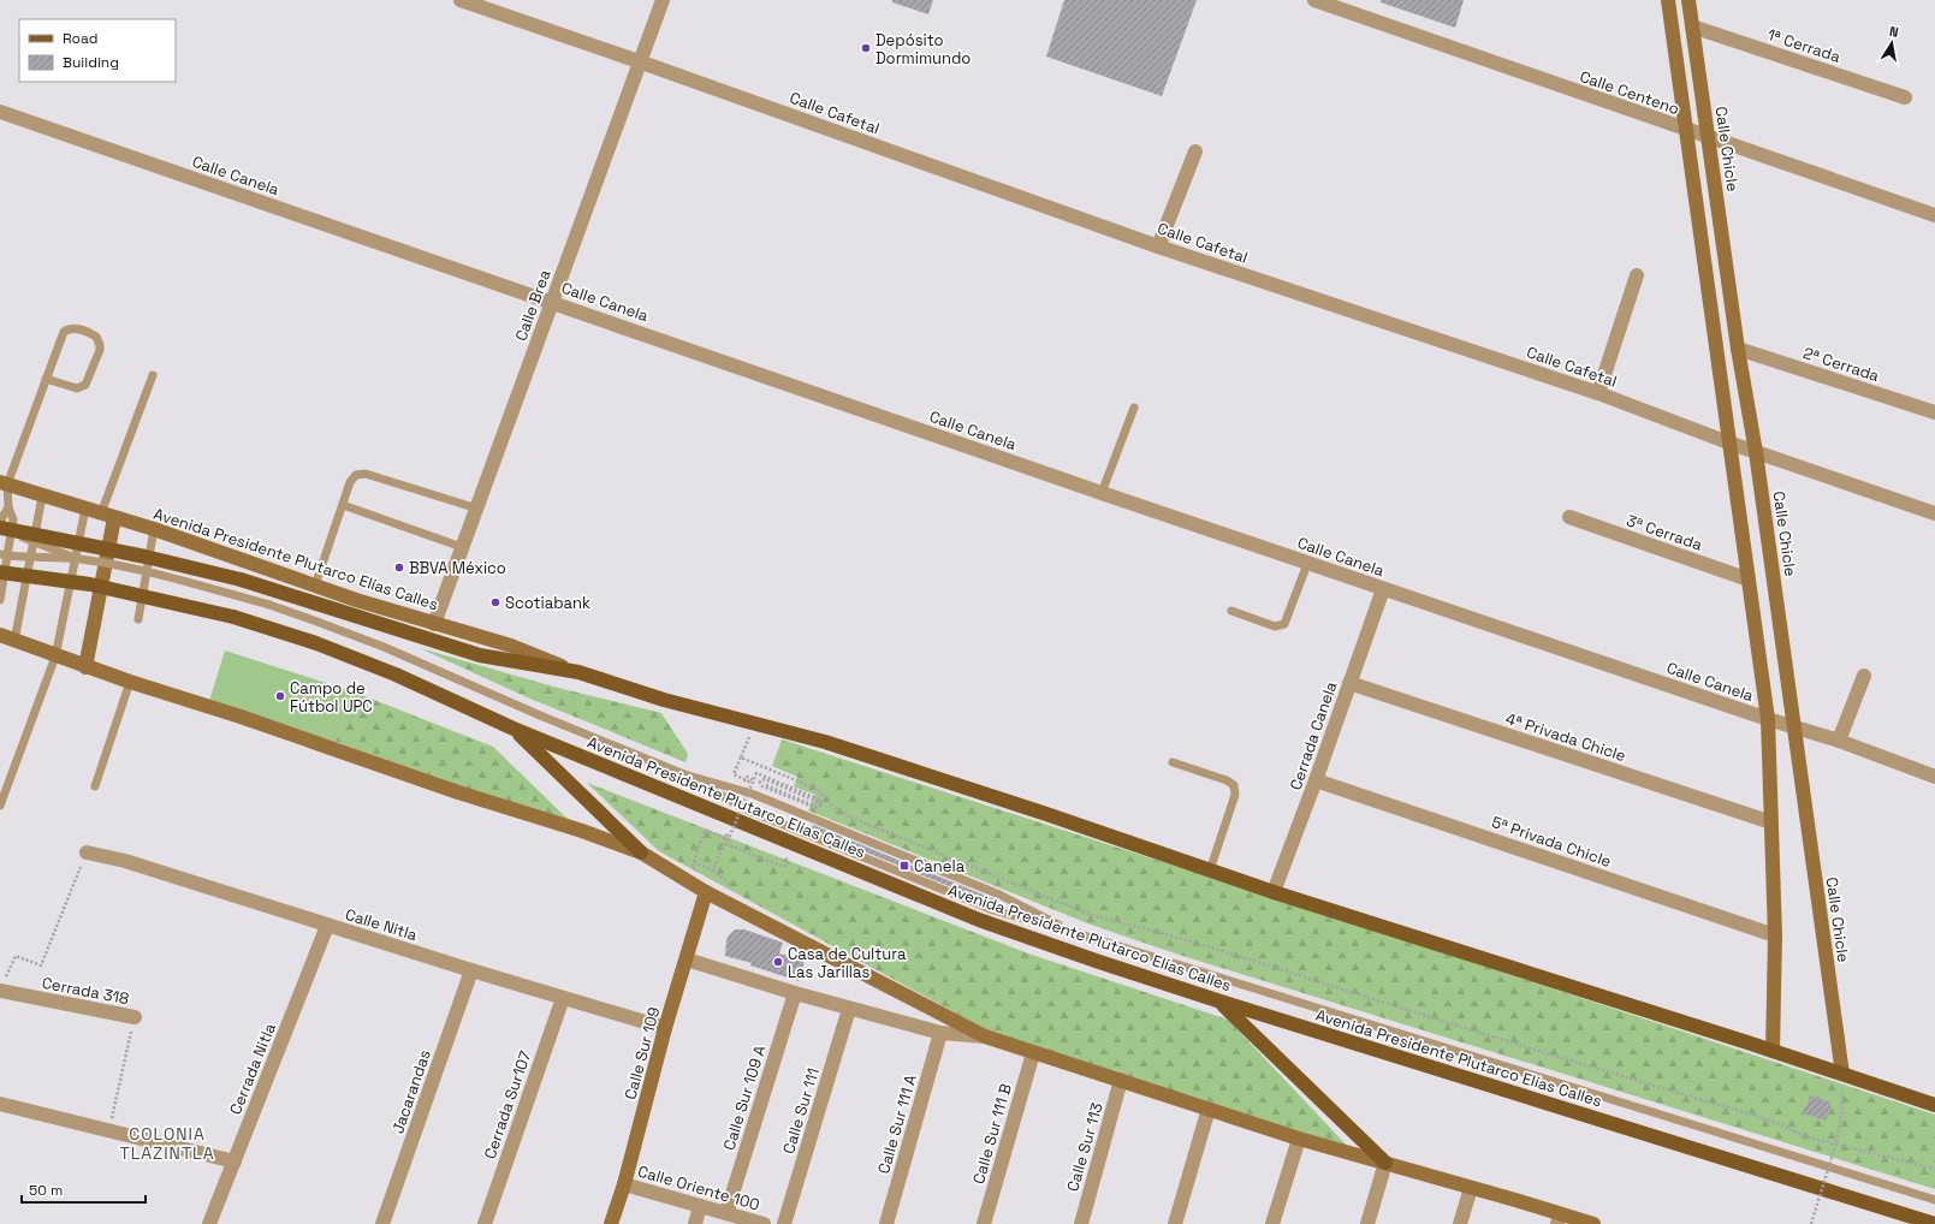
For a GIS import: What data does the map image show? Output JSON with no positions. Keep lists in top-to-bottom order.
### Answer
{
  "streets": {
    "main road": ["Avenida Presidente Plutarco Elías Calles"],
    "street": [
      "1ª Cerrada",
      "Calle Centeno",
      "Calle Cafetal",
      "Calle Chicle",
      "Calle Canela",
      "Calle Brea",
      "2ª Cerrada",
      "3ª Cerrada",
      "Cerrada Canela",
      "4ª Privada Chicle",
      "5ª Privada Chicle",
      "Calle Nitla",
      "Cerrada 318",
      "Calle Sur 109",
      "Cerrada Nitla",
      "Jacarandas",
      "Calle Sur 109 A",
      "Cerrada Sur107",
      "Calle Sur 111",
      "Calle Sur 111 A",
      "Calle Sur 111 B",
      "Calle Sur 113",
      "Calle Oriente 100"
    ]
  },
  "crossings": [
    ["1ª Cerrada", "Calle Chicle"],
    ["Calle Centeno", "Calle Chicle"],
    ["Calle Cafetal", "Calle Chicle"],
    ["Calle Cafetal", "Calle Brea"],
    ["Calle Chicle", "Calle Canela"],
    ["Calle Chicle", "2ª Cerrada"],
    ["Calle Chicle", "Avenida Presidente Plutarco Elías Calles"],
    ["Calle Canela", "Calle Brea"],
    ["Calle Canela", "Cerrada Canela"],
    ["Calle Brea", "Avenida Presidente Plutarco Elías Calles"],
    ["Avenida Presidente Plutarco Elías Calles", "Cerrada Canela"],
    ["Cerrada Canela", "4ª Privada Chicle"],
    ["Cerrada Canela", "5ª Privada Chicle"],
    ["Calle Nitla", "Cerrada 318"],
    ["Calle Nitla", "Calle Sur 109"],
    ["Calle Nitla", "Cerrada Nitla"],
    ["Calle Nitla", "Jacarandas"],
    ["Calle Nitla", "Cerrada Sur107"],
    ["Calle Sur 109", "Calle Oriente 100"],
    ["Calle Sur 109 A", "Calle Oriente 100"]
  ],
  "districts": ["COLONIA TLAZINTLA"],
  "places": {
    "other": [
      "Depósito Dormimundo",
      "BBVA México",
      "Scotiabank",
      "Campo de Fútbol UPC",
      "Casa de Cultura Las Jarillas"
    ],
    "transit": ["Canela"]
  },
  "legend": ["Road", "Building"],
  "scale_bar": "50 m",
  "north": "top"
}
